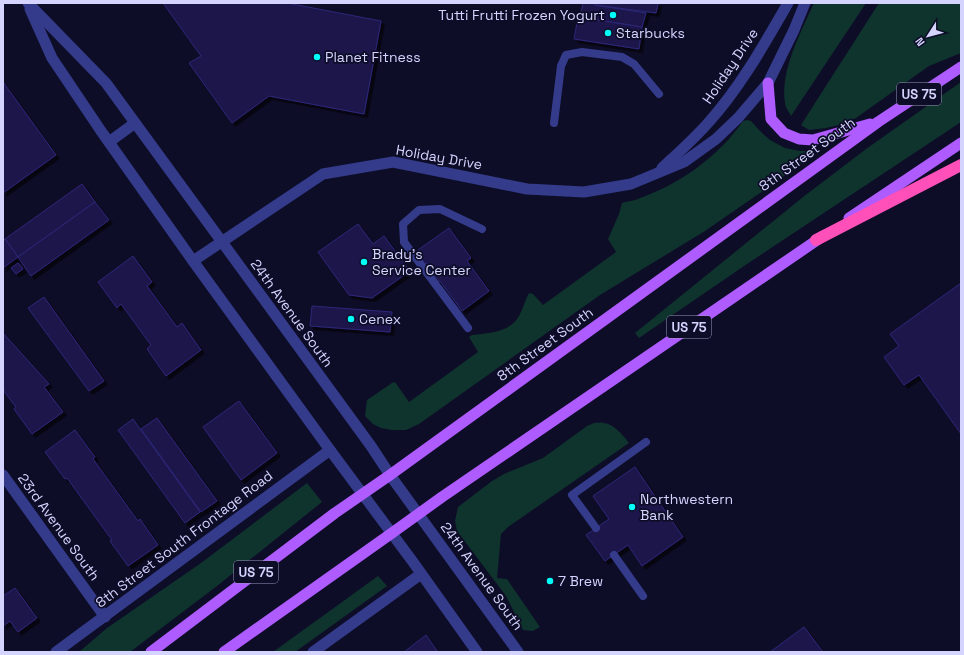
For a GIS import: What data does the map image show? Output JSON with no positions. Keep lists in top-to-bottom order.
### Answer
{
  "streets": {
    "main road": ["US 75", "8th Street South"],
    "street": [
      "Holiday Drive",
      "24th Avenue South",
      "23rd Avenue South",
      "8th Street South Frontage Road"
    ]
  },
  "crossings": [
    ["Holiday Drive", "24th Avenue South"],
    ["US 75", "24th Avenue South"],
    ["8th Street South", "24th Avenue South"],
    ["24th Avenue South", "8th Street South Frontage Road"],
    ["23rd Avenue South", "8th Street South Frontage Road"]
  ],
  "places": [
    "Tutti Frutti Frozen Yogurt",
    "Starbucks",
    "Planet Fitness",
    "Brady's Service Center",
    "Cenex",
    "Northwestern Bank",
    "7 Brew"
  ],
  "north": "bottom left"
}
